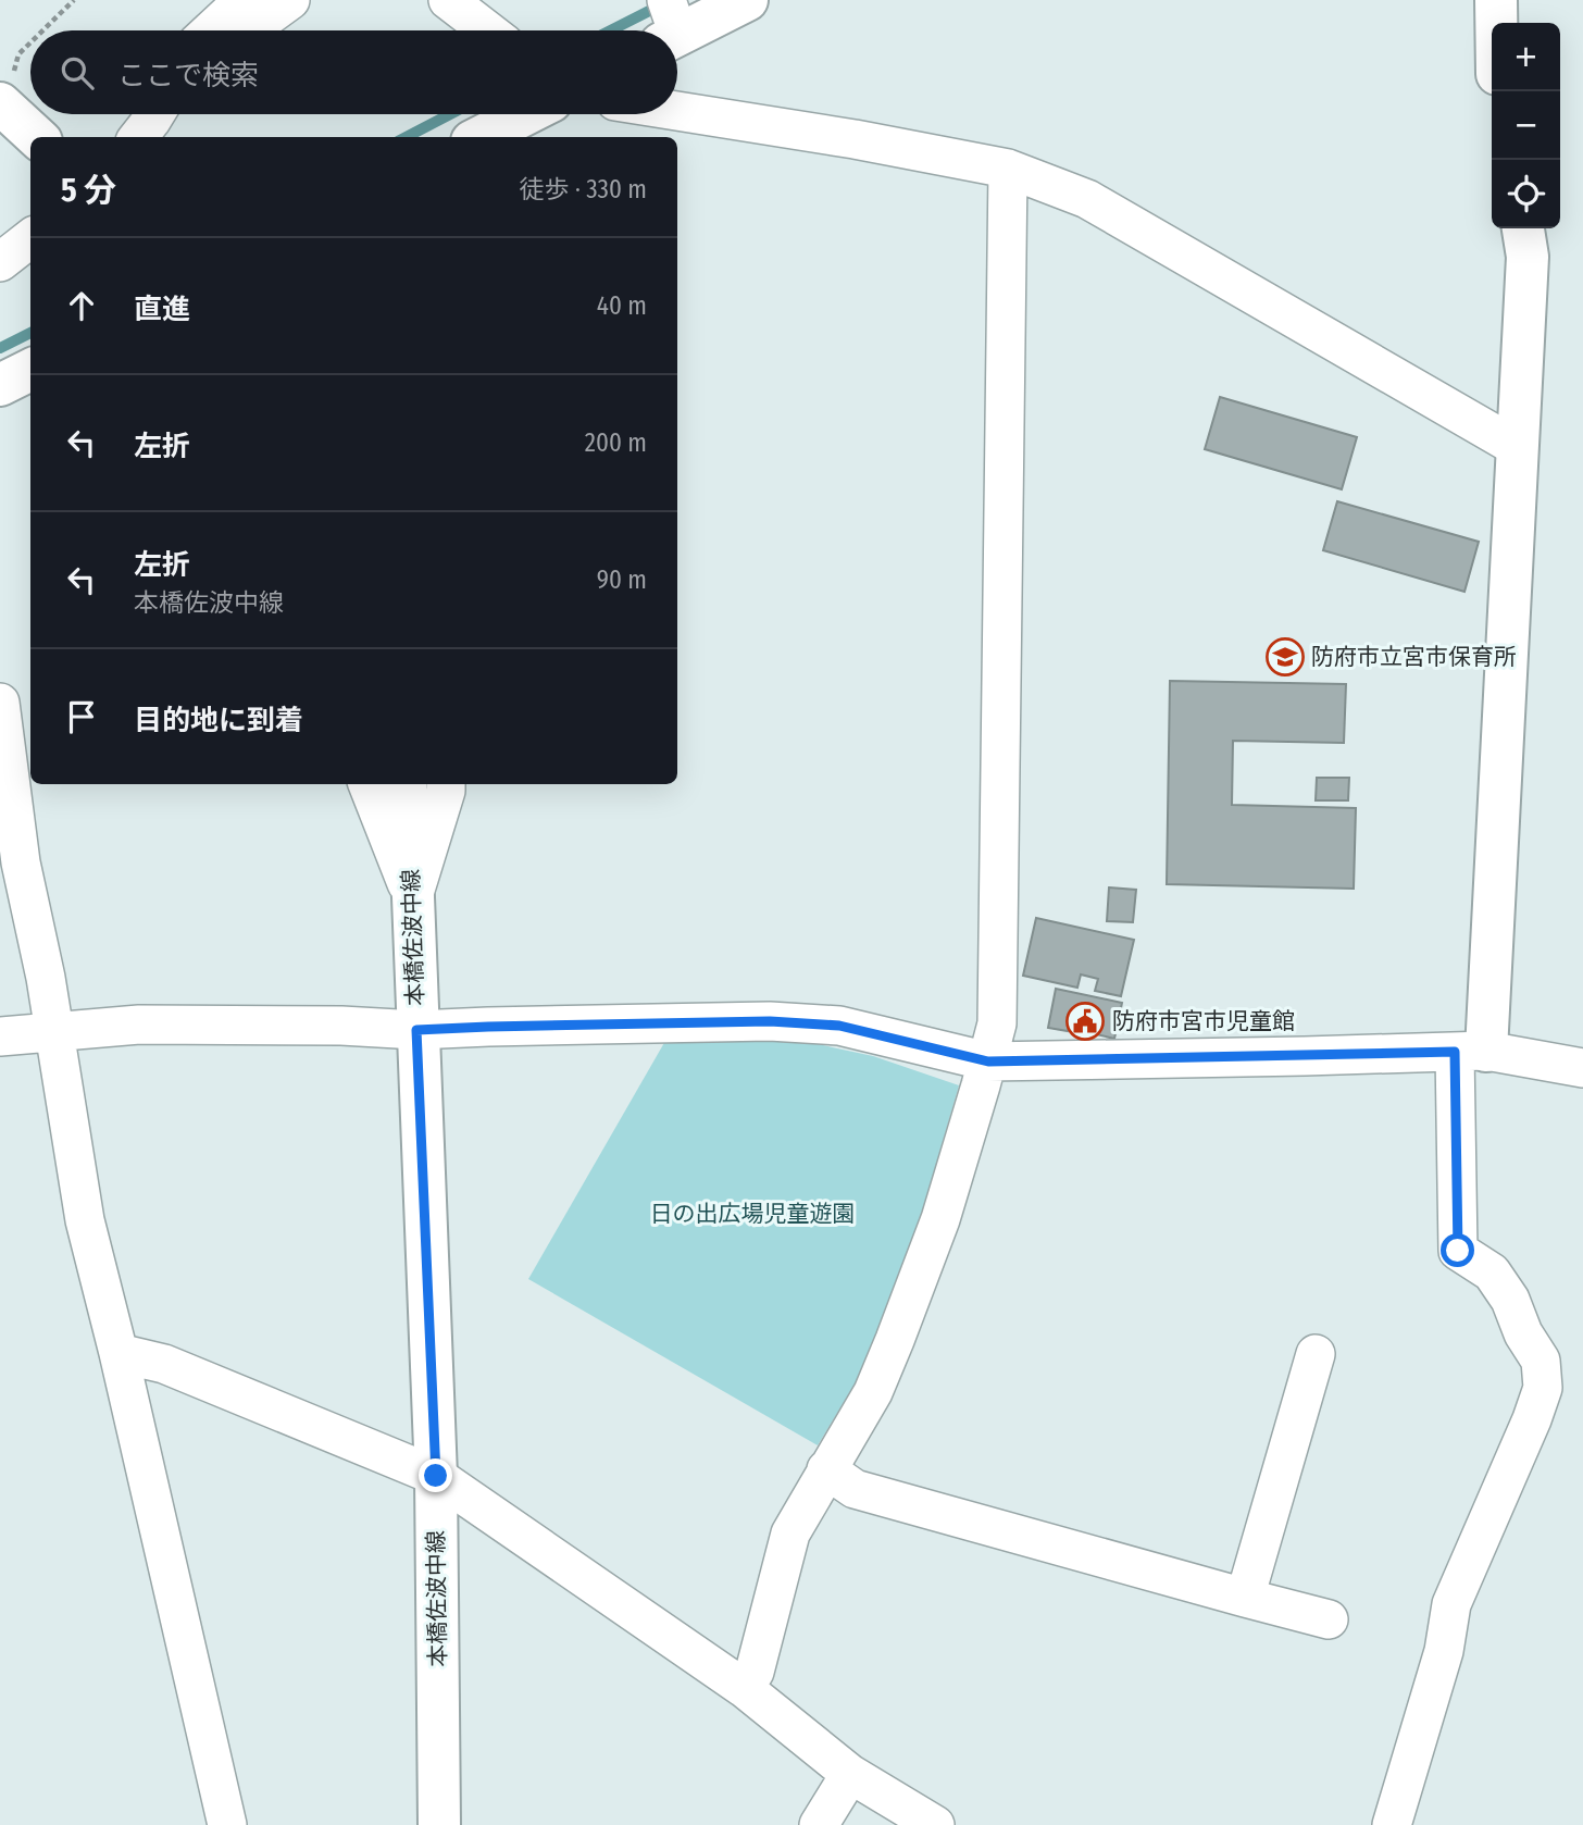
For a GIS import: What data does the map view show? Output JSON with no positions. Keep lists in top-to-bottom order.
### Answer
{
  "streets": {
    "street": ["本橋佐波中線"]
  },
  "parks": ["日の出広場児童遊園"],
  "places": {
    "school or university": ["防府市立宮市保育所"],
    "public building": ["防府市宮市児童館"]
  },
  "page": {
    "map_buttons": ["+", "−"],
    "search": "ここで検索",
    "heading": ["5 分", "徒歩 · 330 m"],
    "list": [
      ["直進", "40 m"],
      ["左折", "200 m"],
      ["左折", "本橋佐波中線", "90 m"],
      "目的地に到着"
    ]
  }
}
